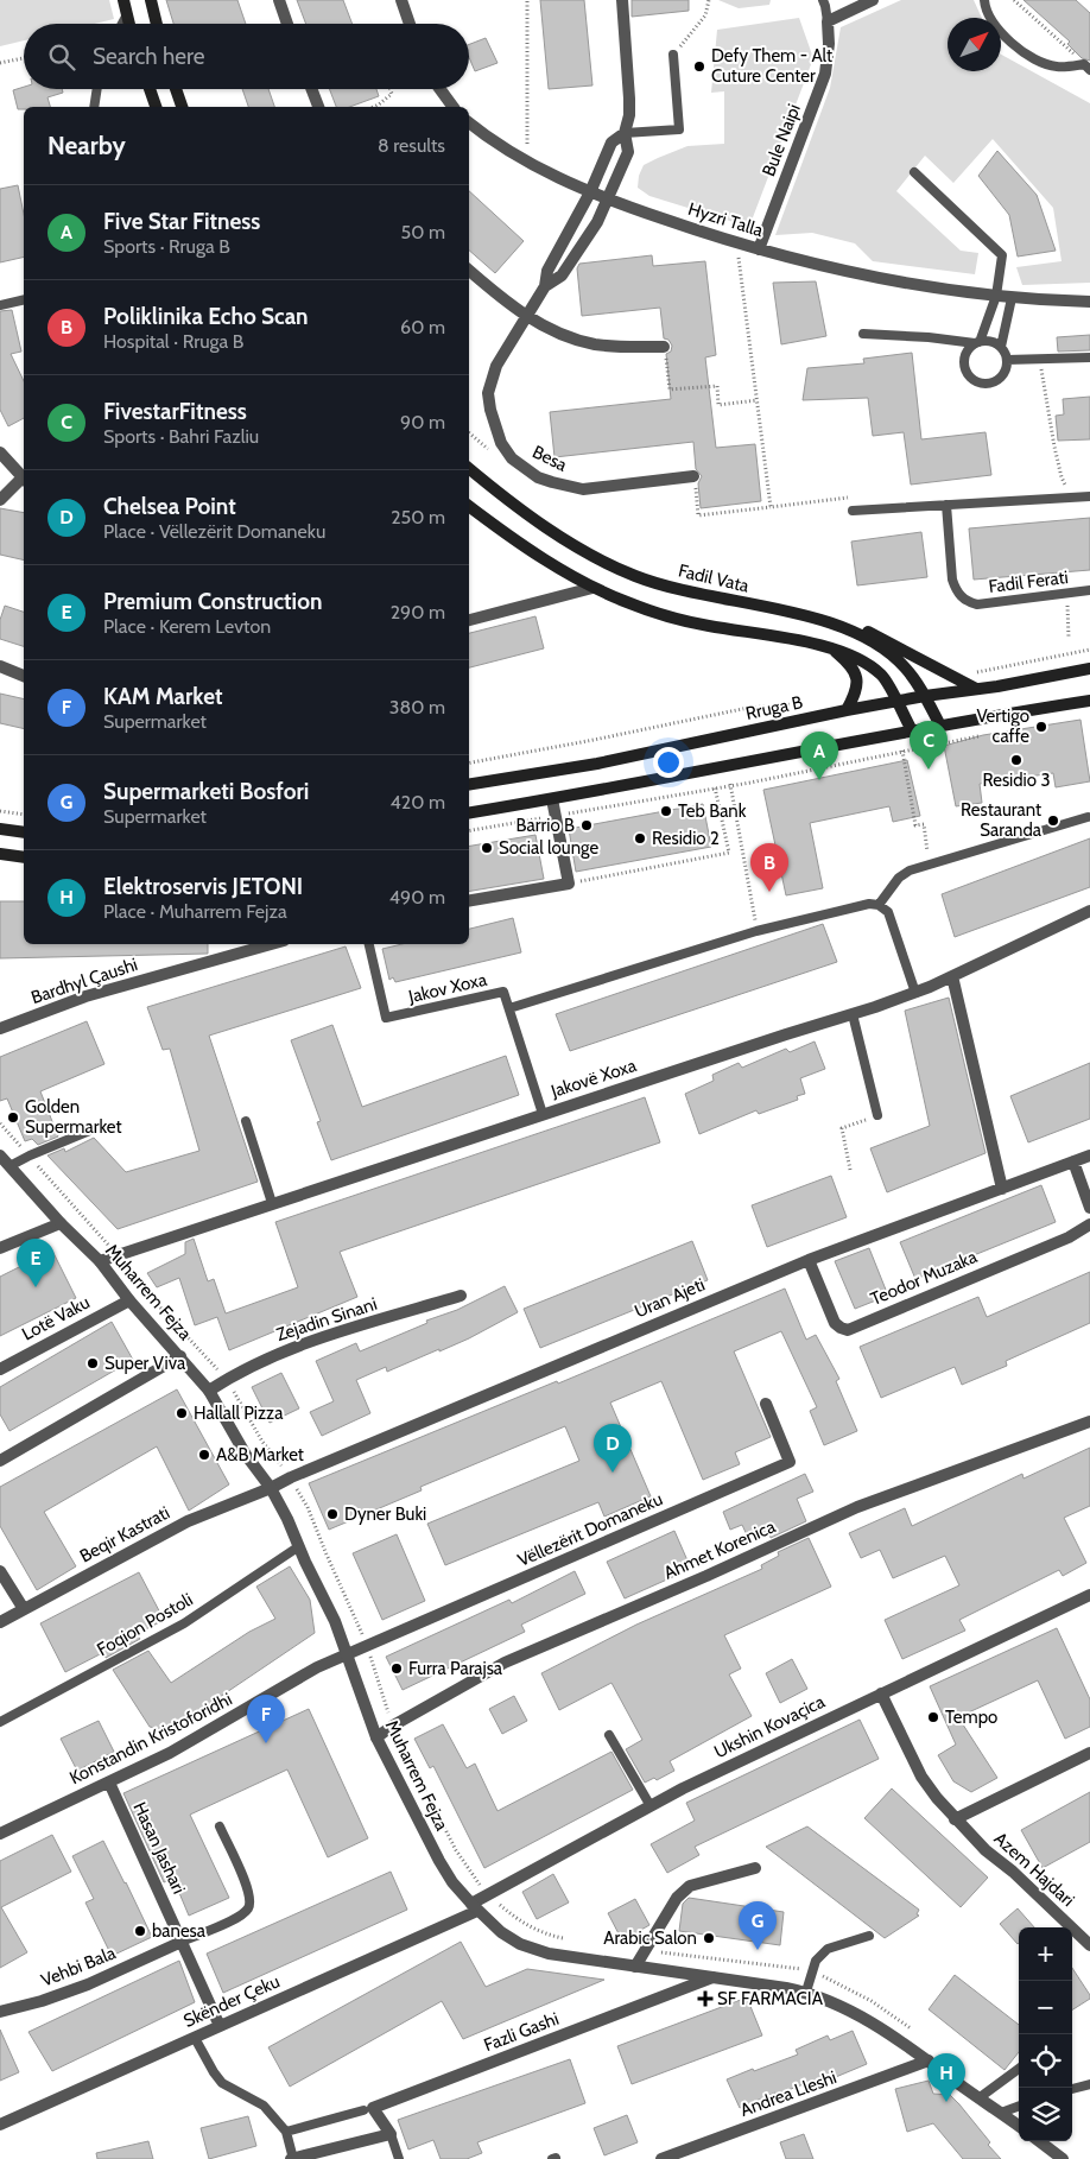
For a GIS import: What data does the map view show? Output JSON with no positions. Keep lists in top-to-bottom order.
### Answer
{
  "streets": {
    "main road": ["Fadil Vata", "Rruga B"],
    "street": [
      "Bule Naipi",
      "Hyzri Talla",
      "Besa",
      "Bardhyl Çaushi",
      "Jakovë Xoxa",
      "Teodor Muzaka",
      "Muharrem Fejza",
      "Uran Ajeti",
      "Lotë Vaku",
      "Zejadin Sinani",
      "Vëllezërit Domaneku",
      "Beqir Kastrati",
      "Ahmet Korenica",
      "Ukshin Kovaçica",
      "Konstandin Kristoforidhi",
      "Hasan Jashari",
      "Azem Hajdari",
      "Vehbi Bala",
      "Skënder Çeku",
      "Fazli Gashi",
      "Andrea Lleshi"
    ],
    "lane": ["Fadil Ferati", "Jakov Xoxa", "Foqion Postoli"]
  },
  "crossings": [
    ["Bule Naipi", "Hyzri Talla"],
    ["Hyzri Talla", "Besa"],
    ["Fadil Vata", "Rruga B"],
    ["Jakovë Xoxa", "Muharrem Fejza"],
    ["Teodor Muzaka", "Uran Ajeti"],
    ["Muharrem Fejza", "Uran Ajeti"],
    ["Muharrem Fejza", "Lotë Vaku"],
    ["Muharrem Fejza", "Zejadin Sinani"],
    ["Muharrem Fejza", "Vëllezërit Domaneku"],
    ["Muharrem Fejza", "Beqir Kastrati"],
    ["Muharrem Fejza", "Ahmet Korenica"],
    ["Muharrem Fejza", "Foqion Postoli"],
    ["Muharrem Fejza", "Ukshin Kovaçica"],
    ["Muharrem Fejza", "Konstandin Kristoforidhi"],
    ["Muharrem Fejza", "Skënder Çeku"],
    ["Muharrem Fejza", "Fazli Gashi"],
    ["Muharrem Fejza", "Andrea Lleshi"],
    ["Uran Ajeti", "Beqir Kastrati"],
    ["Vëllezërit Domaneku", "Konstandin Kristoforidhi"],
    ["Ukshin Kovaçica", "Azem Hajdari"],
    ["Ukshin Kovaçica", "Skënder Çeku"],
    ["Konstandin Kristoforidhi", "Hasan Jashari"],
    ["Hasan Jashari", "Vehbi Bala"],
    ["Hasan Jashari", "Skënder Çeku"]
  ],
  "places": {
    "other": [
      "Defy Them - Alt Cuture Center",
      "Vertigo caffe",
      "Residio 3",
      "Teb Bank",
      "Restaurant Saranda",
      "Barrio B",
      "Residio 2",
      "Social lounge",
      "Golden Supermarket",
      "Super Viva",
      "Hallall Pizza",
      "A&B Market",
      "Dyner Buki",
      "Furra Parajsa",
      "Tempo",
      "banesa",
      "Arabic Salon"
    ],
    "health": ["SF FARMACIA"]
  },
  "north": "top right",
  "page": {
    "search": "Search here",
    "heading": ["Nearby", "8 results"],
    "list": [
      {
        "mark": "A",
        "name": "Five Star Fitness",
        "note": "Sports · Rruga B",
        "value": "50 m"
      },
      {
        "mark": "B",
        "name": "Poliklinika Echo Scan",
        "note": "Hospital · Rruga B",
        "value": "60 m"
      },
      {
        "mark": "C",
        "name": "FivestarFitness",
        "note": "Sports · Bahri Fazliu",
        "value": "90 m"
      },
      {
        "mark": "D",
        "name": "Chelsea Point",
        "note": "Place · Vëllezërit Domaneku",
        "value": "250 m"
      },
      {
        "mark": "E",
        "name": "Premium Construction",
        "note": "Place · Kerem Levton",
        "value": "290 m"
      },
      {
        "mark": "F",
        "name": "KAM Market",
        "note": "Supermarket",
        "value": "380 m"
      },
      {
        "mark": "G",
        "name": "Supermarketi Bosfori",
        "note": "Supermarket",
        "value": "420 m"
      },
      {
        "mark": "H",
        "name": "Elektroservis JETONI",
        "note": "Place · Muharrem Fejza",
        "value": "490 m"
      }
    ],
    "pins": [
      "C",
      "A",
      "B",
      "E",
      "D",
      "F",
      "G",
      "H"
    ],
    "map_buttons": ["+", "−"]
  }
}
